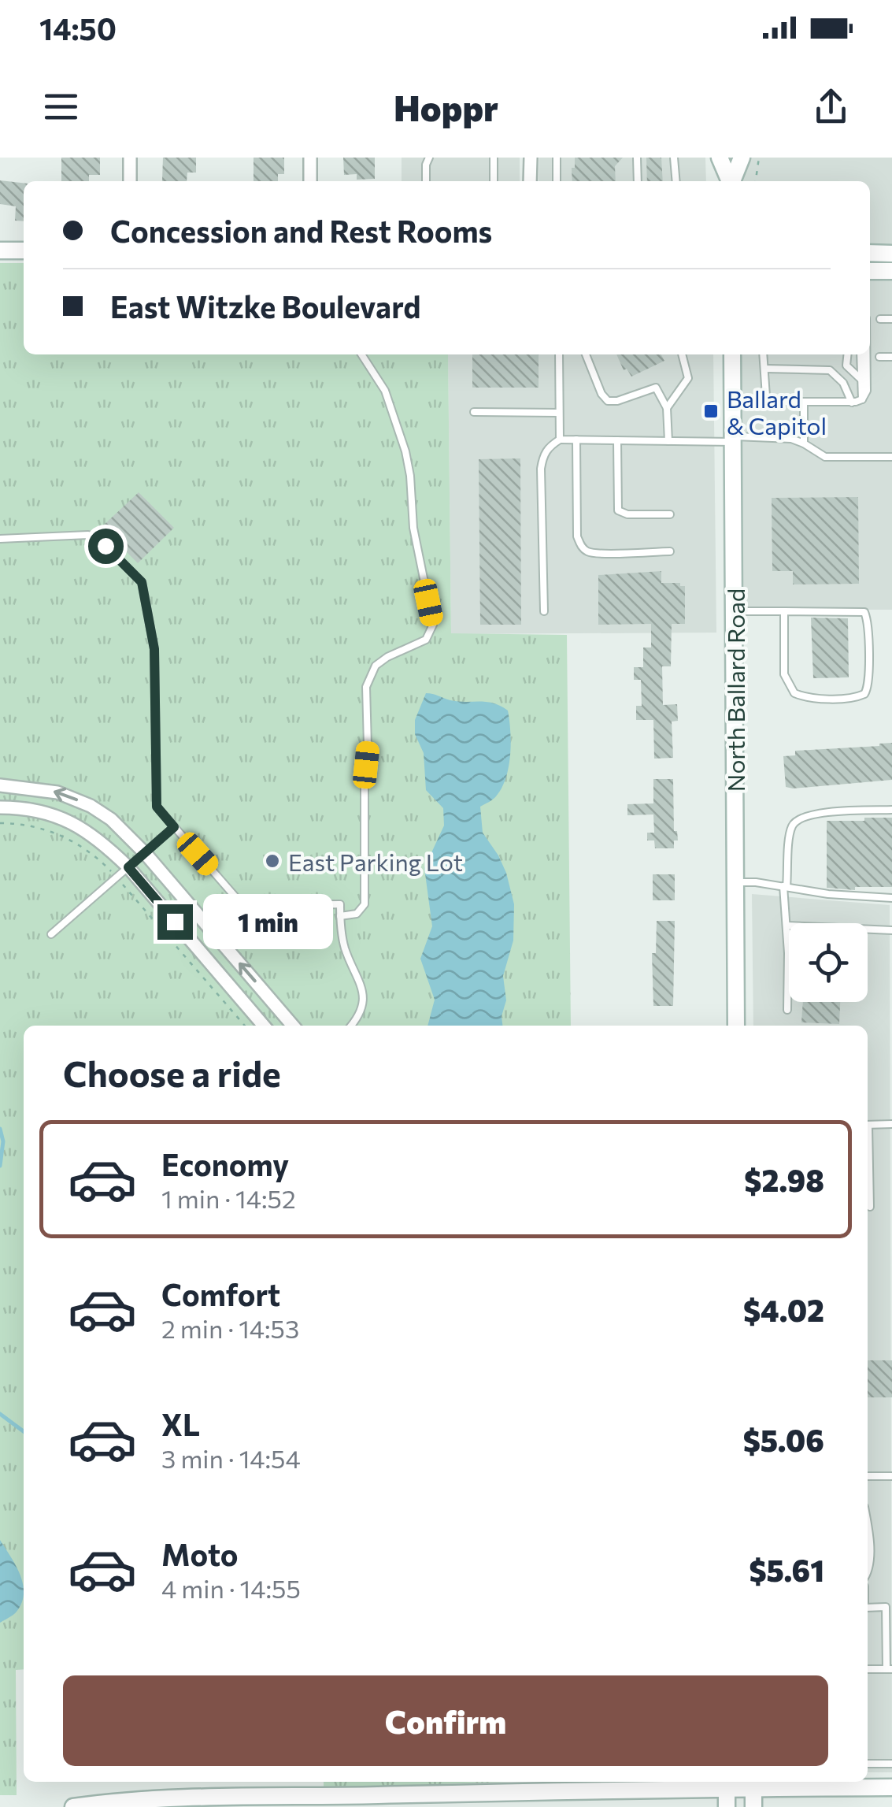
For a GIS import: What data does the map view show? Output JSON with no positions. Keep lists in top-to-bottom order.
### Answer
{
  "streets": {
    "main road": ["North Ballard Road"]
  },
  "places": {
    "transit": ["Ballard & Capitol"],
    "other": ["East Parking Lot"]
  },
  "page": {
    "status": "14:50",
    "header": "Hoppr",
    "banner": ["Concession and Rest Rooms", "East Witzke Boulevard"],
    "bubble": "1 min",
    "heading": "Choose a ride",
    "list": [
      {
        "name": "Economy",
        "note": "1 min · 14:52",
        "value": "$2.98"
      },
      {
        "name": "Comfort",
        "note": "2 min · 14:53",
        "value": "$4.02"
      },
      {
        "name": "XL",
        "note": "3 min · 14:54",
        "value": "$5.06"
      },
      {
        "name": "Moto",
        "note": "4 min · 14:55",
        "value": "$5.61"
      }
    ],
    "buttons": "Confirm"
  }
}
